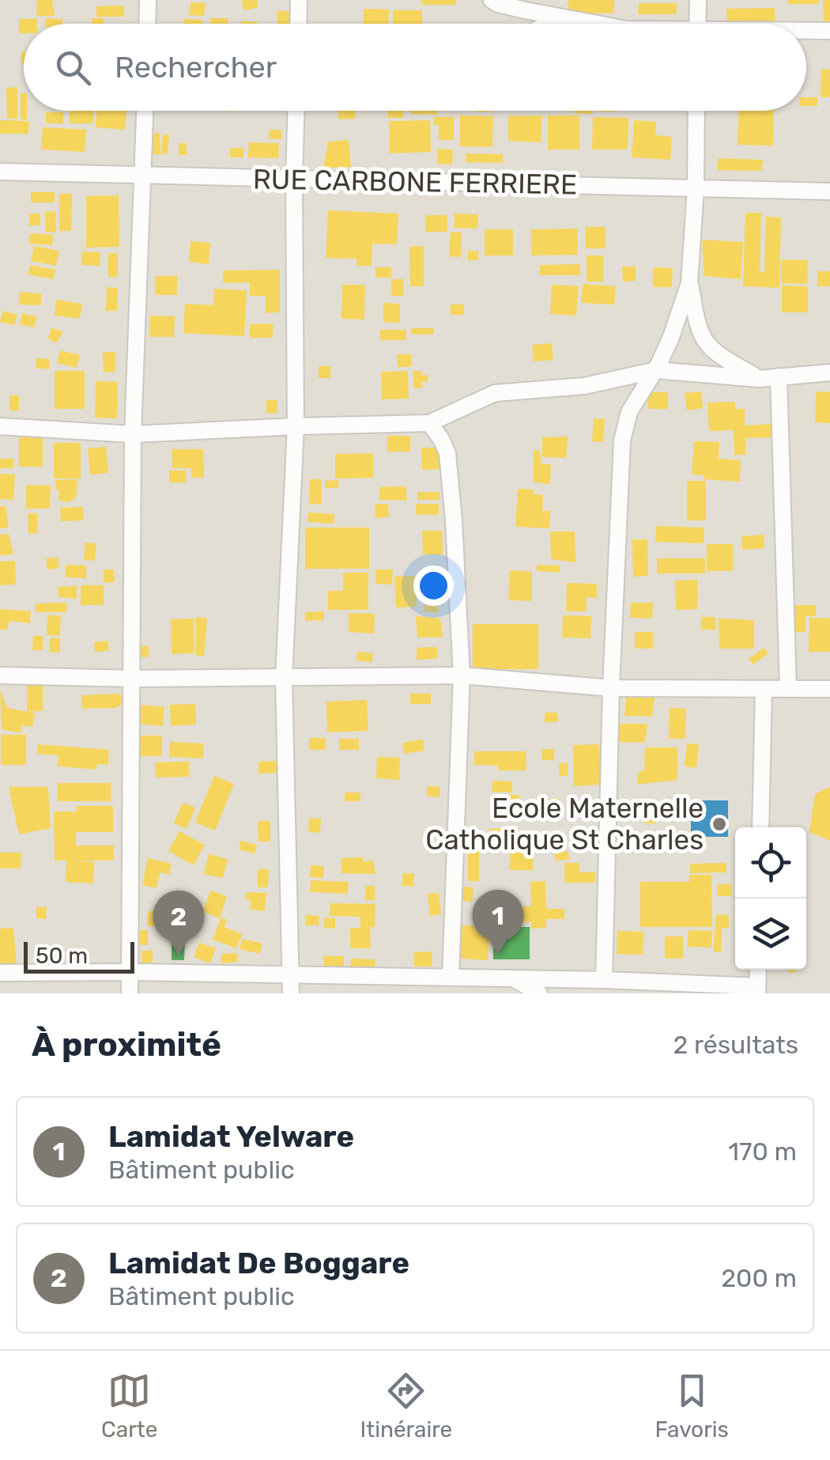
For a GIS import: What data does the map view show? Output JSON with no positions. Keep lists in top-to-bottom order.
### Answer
{
  "streets": {
    "street": ["RUE CARBONE FERRIERE"]
  },
  "places": ["Ecole Maternelle Catholique St Charles"],
  "scale_bar": "50 m",
  "page": {
    "search": "Rechercher",
    "pins": ["1", "2"],
    "scale": "50 m",
    "heading": ["À proximité", "2 résultats"],
    "list": [
      {
        "mark": "1",
        "name": "Lamidat Yelware",
        "note": "Bâtiment public",
        "value": "170 m"
      },
      {
        "mark": "2",
        "name": "Lamidat De Boggare",
        "note": "Bâtiment public",
        "value": "200 m"
      }
    ],
    "nav": ["Carte", "Itinéraire", "Favoris"]
  }
}
